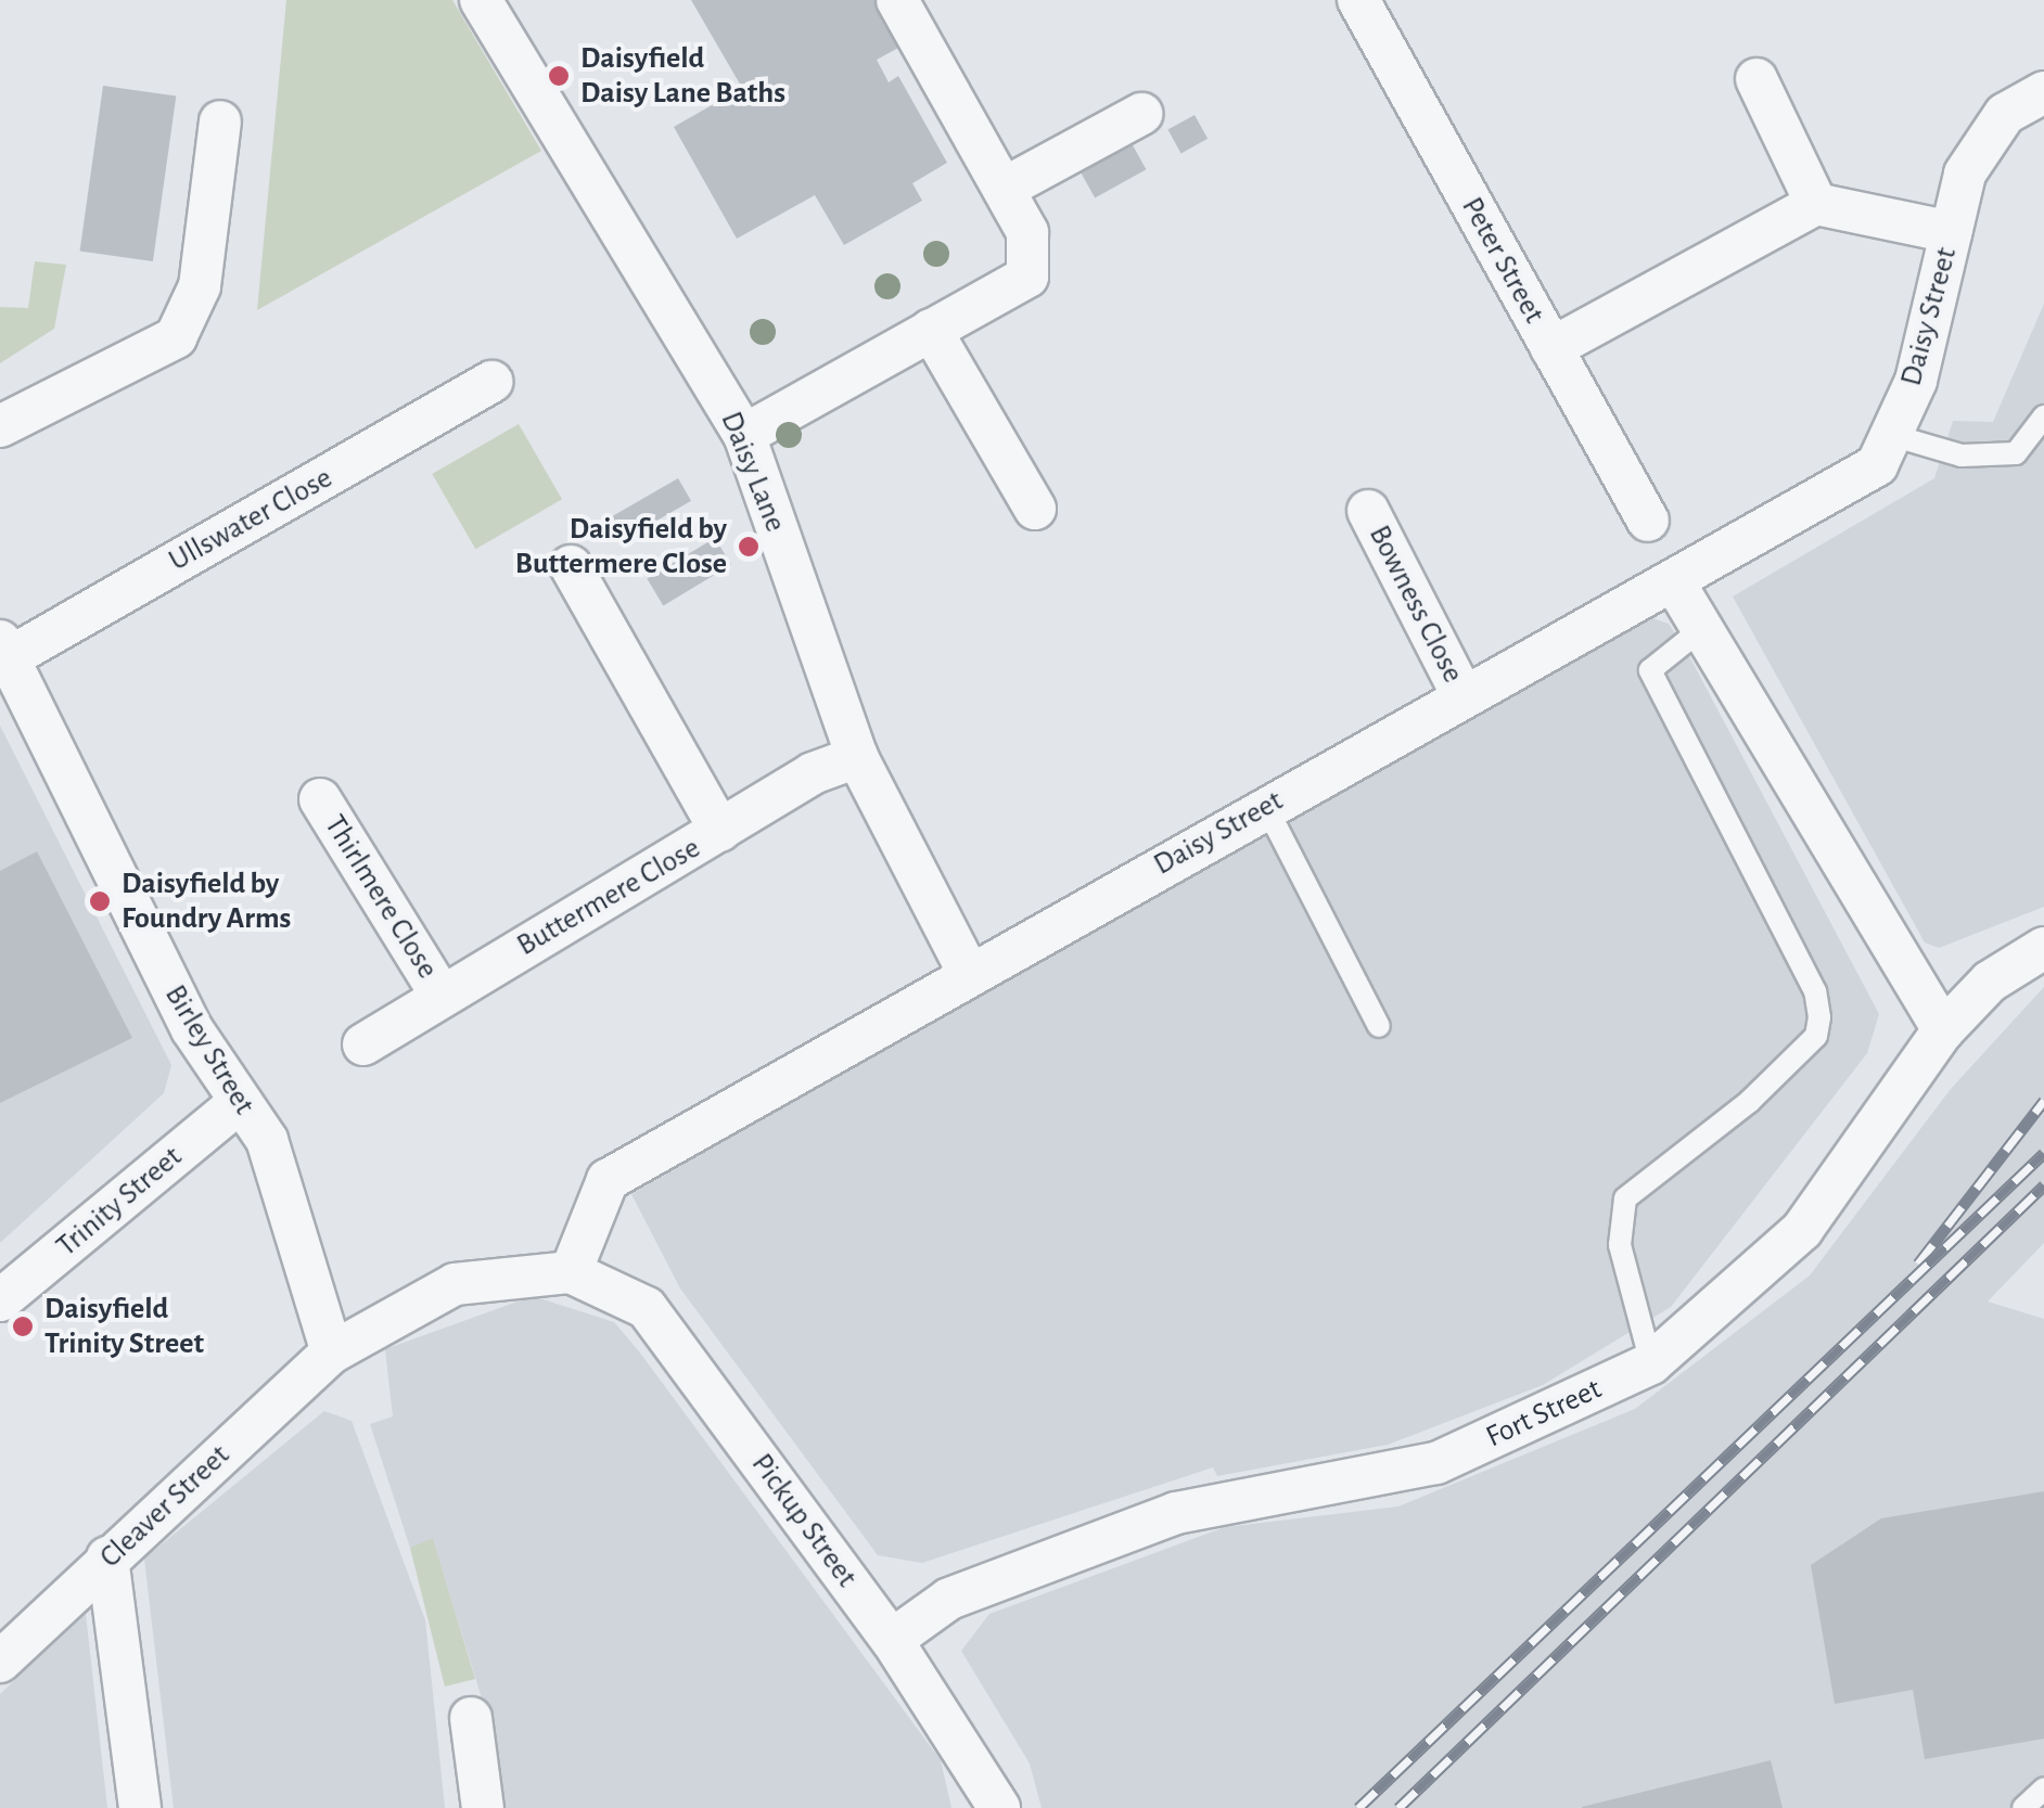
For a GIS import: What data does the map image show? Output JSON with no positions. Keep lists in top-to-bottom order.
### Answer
{
  "streets": {
    "street": [
      "Peter Street",
      "Daisy Street",
      "Daisy Lane",
      "Ullswater Close",
      "Bowness Close",
      "Thirlmere Close",
      "Buttermere Close",
      "Birley Street",
      "Trinity Street",
      "Fort Street",
      "Cleaver Street",
      "Pickup Street"
    ]
  },
  "crossings": [
    ["Daisy Street", "Daisy Lane"],
    ["Daisy Street", "Bowness Close"],
    ["Daisy Street", "Pickup Street"],
    ["Daisy Lane", "Buttermere Close"],
    ["Ullswater Close", "Birley Street"],
    ["Thirlmere Close", "Buttermere Close"],
    ["Birley Street", "Trinity Street"],
    ["Birley Street", "Cleaver Street"],
    ["Fort Street", "Pickup Street"]
  ],
  "places": [
    "Daisyfield Daisy Lane Baths",
    "Daisyfield by Buttermere Close",
    "Daisyfield by Foundry Arms",
    "Daisyfield Trinity Street"
  ]
}
